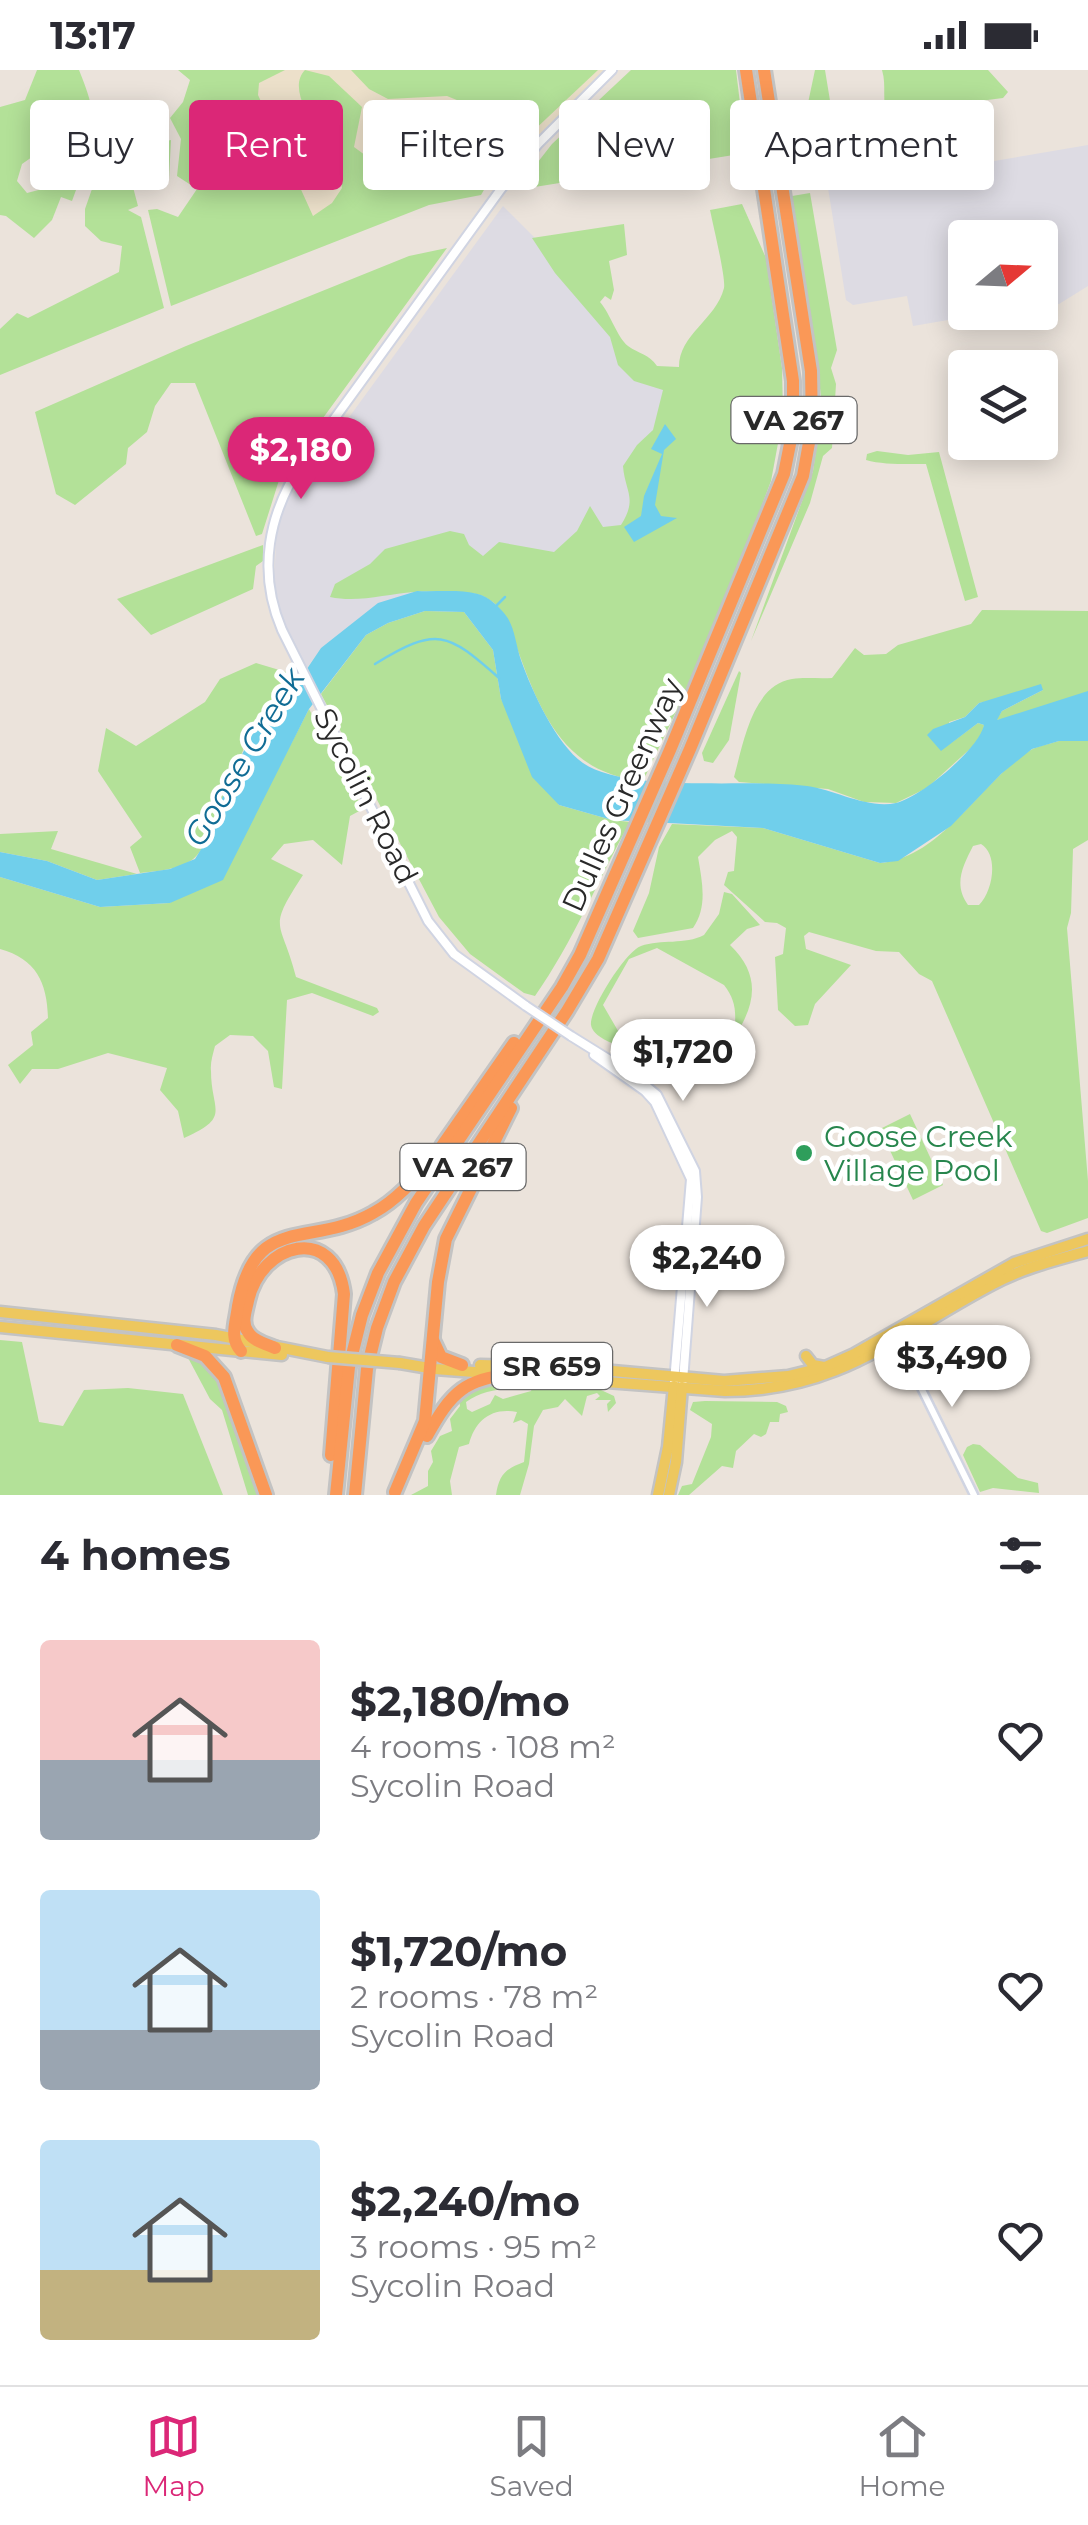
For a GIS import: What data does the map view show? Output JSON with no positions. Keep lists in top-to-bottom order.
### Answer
{
  "streets": {
    "highway": ["VA 267", "Dulles Greenway"],
    "main road": ["Sycolin Road", "SR 659"]
  },
  "crossings": [
    ["Sycolin Road", "SR 659"]
  ],
  "water": ["Goose Creek"],
  "places": ["Goose Creek Village Pool"],
  "north": "right",
  "page": {
    "status": "13:17",
    "chip": [
      "Buy",
      "Rent",
      "Filters",
      "New",
      "Apartment"
    ],
    "price": [
      "$2,180",
      "$1,720",
      "$2,240",
      "$3,490"
    ],
    "heading": "4 homes",
    "list": [
      {
        "name": "$2,180/mo",
        "note": "4 rooms · 108 m² · Sycolin Road"
      },
      {
        "name": "$1,720/mo",
        "note": "2 rooms · 78 m² · Sycolin Road"
      },
      {
        "name": "$2,240/mo",
        "note": "3 rooms · 95 m² · Sycolin Road"
      }
    ],
    "tabs": ["Map", "Saved", "Home"]
  }
}
